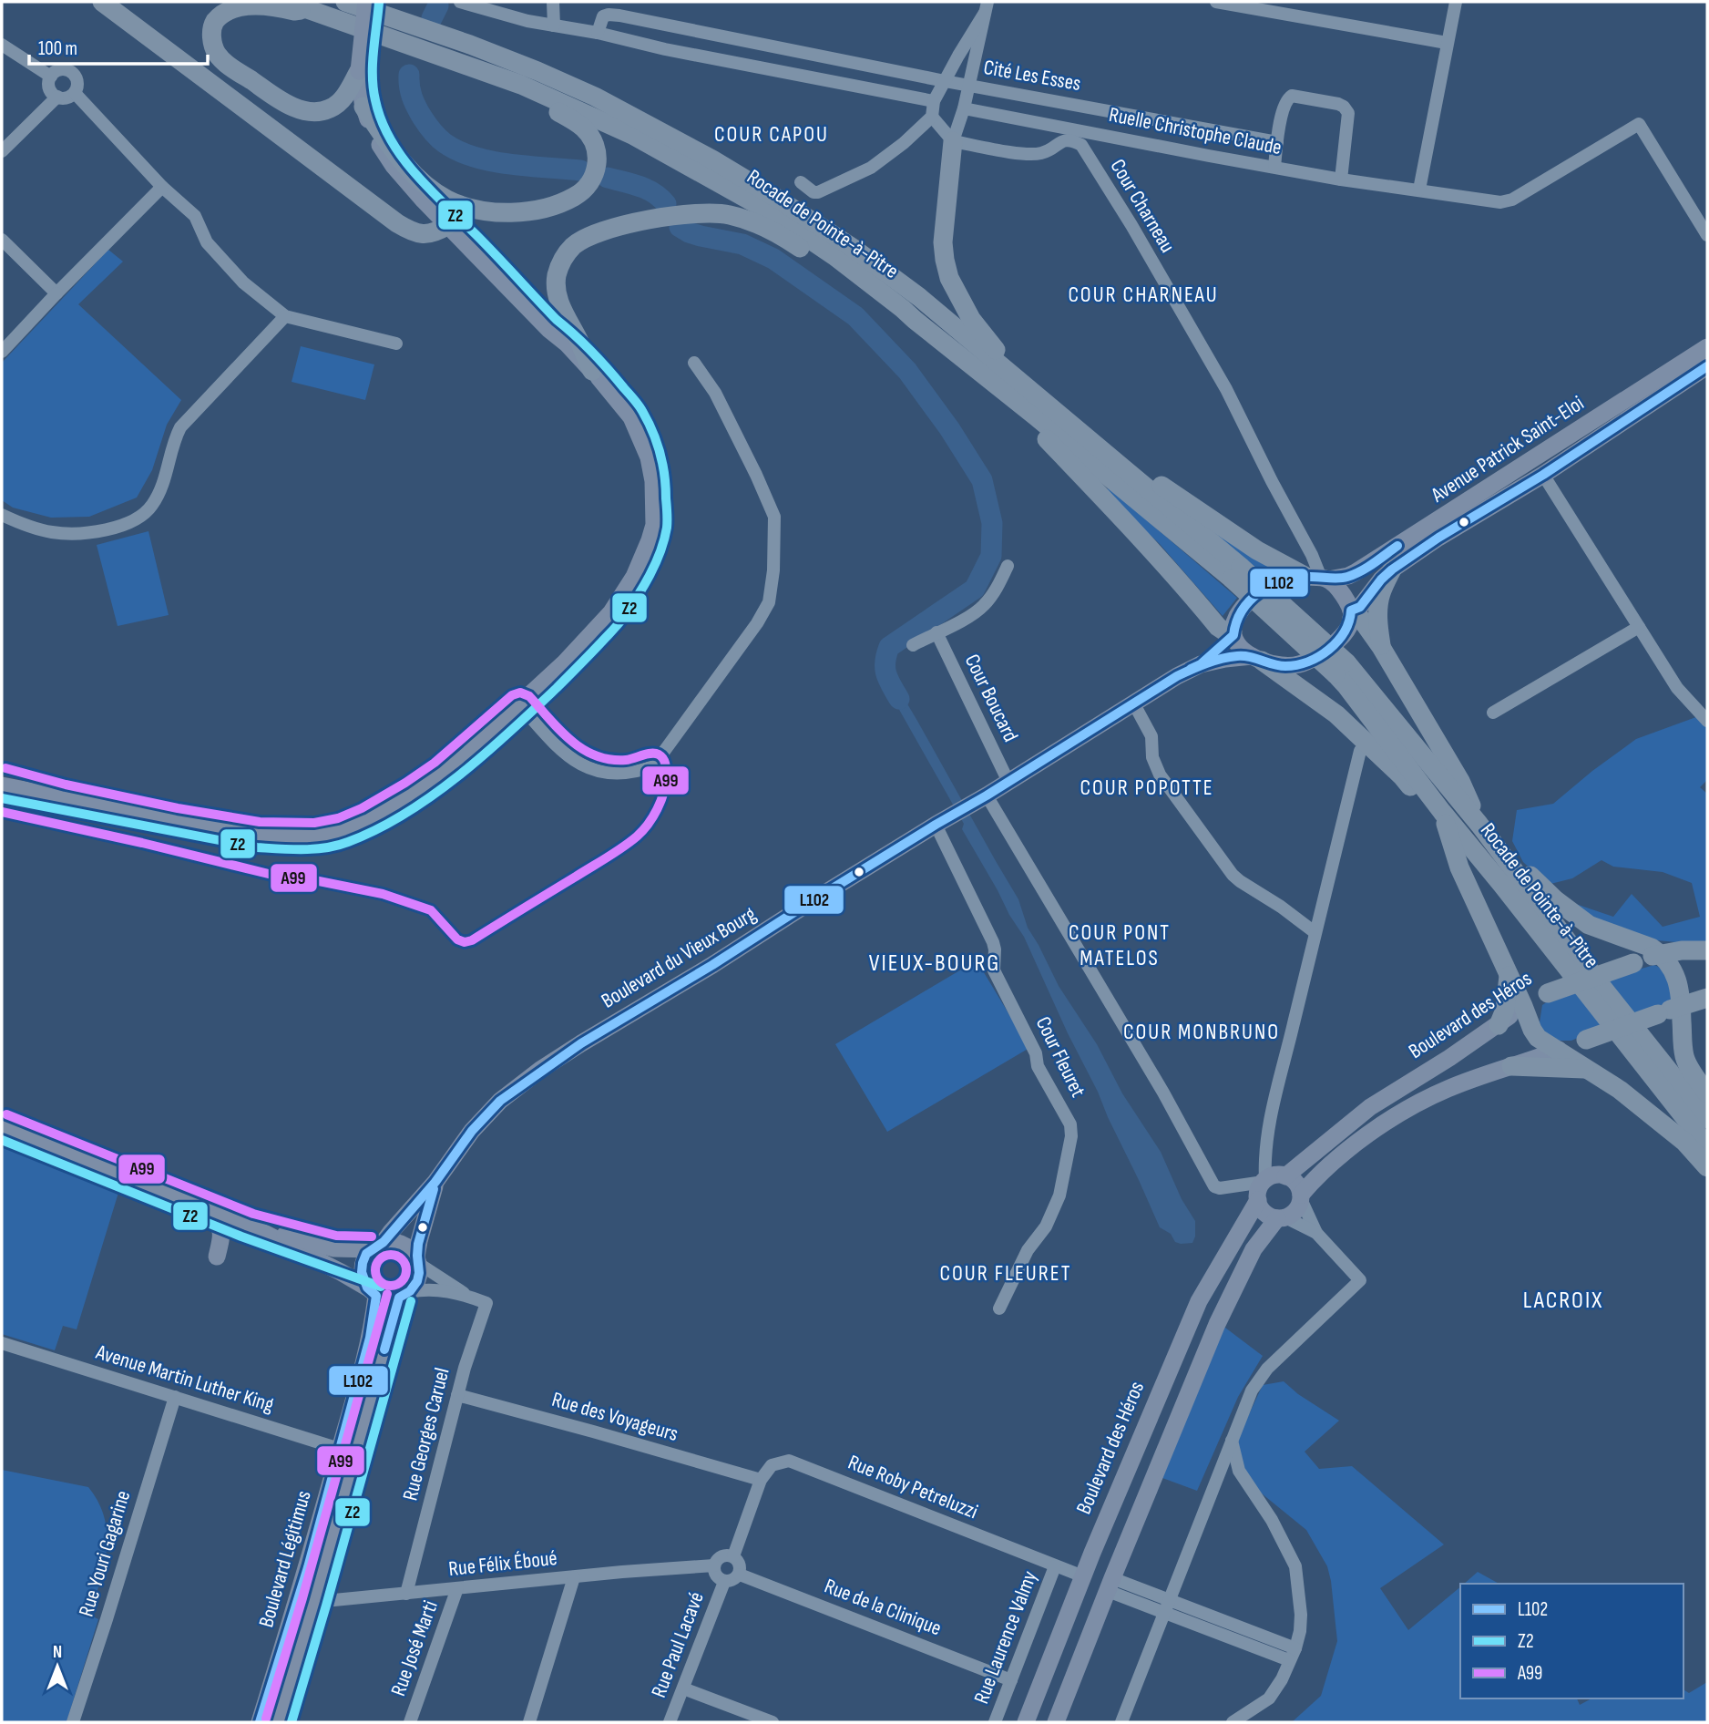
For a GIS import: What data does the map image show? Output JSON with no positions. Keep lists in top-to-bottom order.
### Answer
{
  "streets": {
    "highway": ["Rocade de Pointe-à-Pitre", "Boulevard des Héros"],
    "main road": ["Avenue Patrick Saint-Eloi", "Boulevard du Vieux Bourg", "Boulevard Légitimus"],
    "street": [
      "Cité Les Esses",
      "Ruelle Christophe Claude",
      "Cour Charneau",
      "Cour Boucard",
      "Cour Fleuret",
      "Avenue Martin Luther King",
      "Rue des Voyageurs",
      "Rue Georges Caruel",
      "Rue Roby Petreluzzi",
      "Rue Youri Gagarine",
      "Rue Félix Éboué",
      "Rue de la Clinique",
      "Rue Laurence Valmy",
      "Rue Paul Lacavé",
      "Rue José Marti"
    ]
  },
  "crossings": [
    ["Cour Charneau", "Avenue Patrick Saint-Eloi"],
    ["Cour Charneau", "Boulevard du Vieux Bourg"],
    ["Avenue Patrick Saint-Eloi", "Boulevard du Vieux Bourg"],
    ["Cour Boucard", "Boulevard du Vieux Bourg"],
    ["Boulevard du Vieux Bourg", "Cour Fleuret"],
    ["Boulevard du Vieux Bourg", "Rue Georges Caruel"],
    ["Boulevard du Vieux Bourg", "Boulevard Légitimus"],
    ["Avenue Martin Luther King", "Rue Youri Gagarine"],
    ["Avenue Martin Luther King", "Boulevard Légitimus"],
    ["Rue des Voyageurs", "Rue Georges Caruel"],
    ["Rue des Voyageurs", "Rue Roby Petreluzzi"],
    ["Rue Georges Caruel", "Boulevard Légitimus"],
    ["Rue Georges Caruel", "Rue Félix Éboué"],
    ["Rue Roby Petreluzzi", "Rue Laurence Valmy"],
    ["Boulevard Légitimus", "Rue Félix Éboué"],
    ["Rue Félix Éboué", "Rue de la Clinique"],
    ["Rue Félix Éboué", "Rue Paul Lacavé"],
    ["Rue Félix Éboué", "Rue José Marti"],
    ["Rue de la Clinique", "Rue Laurence Valmy"],
    ["Rue de la Clinique", "Rue Paul Lacavé"]
  ],
  "districts": [
    "COUR CAPOU",
    "COUR CHARNEAU",
    "COUR POPOTTE",
    "COUR PONT MATELOS",
    "VIEUX-BOURG",
    "COUR MONBRUNO",
    "COUR FLEURET",
    "LACROIX"
  ],
  "lines": ["transit line Z2", "transit line L102", "transit line A99"],
  "legend": ["L102", "Z2", "A99"],
  "scale_bar": "100 m",
  "north": "top"
}
